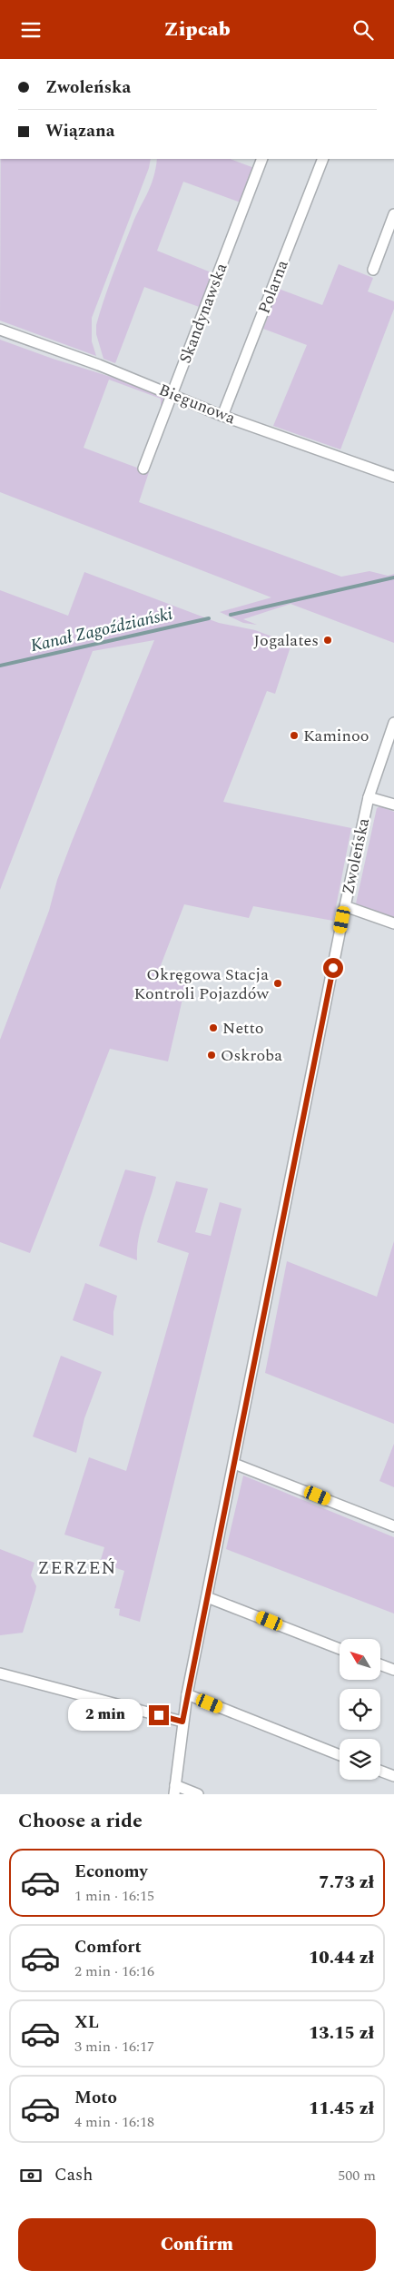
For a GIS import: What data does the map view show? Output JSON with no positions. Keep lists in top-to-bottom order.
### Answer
{
  "streets": {
    "street": [
      "Polarna",
      "Skandynawska",
      "Biegunowa",
      "Zwoleńska"
    ]
  },
  "crossings": [
    ["Polarna", "Biegunowa"],
    ["Skandynawska", "Biegunowa"]
  ],
  "districts": ["ZERZEŃ"],
  "water": ["Kanał Zagoździański"],
  "places": [
    "Jogalates",
    "Kaminoo",
    "Okręgowa Stacja Kontroli Pojazdów",
    "Netto",
    "Oskroba"
  ],
  "north": "top left",
  "page": {
    "header": "Zipcab",
    "banner": ["Zwoleńska", "Wiązana"],
    "bubble": "2 min",
    "heading": "Choose a ride",
    "list": [
      {
        "name": "Economy",
        "note": "1 min · 16:15",
        "value": "7.73 zł"
      },
      {
        "name": "Comfort",
        "note": "2 min · 16:16",
        "value": "10.44 zł"
      },
      {
        "name": "XL",
        "note": "3 min · 16:17",
        "value": "13.15 zł"
      },
      {
        "name": "Moto",
        "note": "4 min · 16:18",
        "value": "11.45 zł"
      }
    ],
    "pay": ["Cash", "500 m"],
    "buttons": "Confirm"
  }
}
